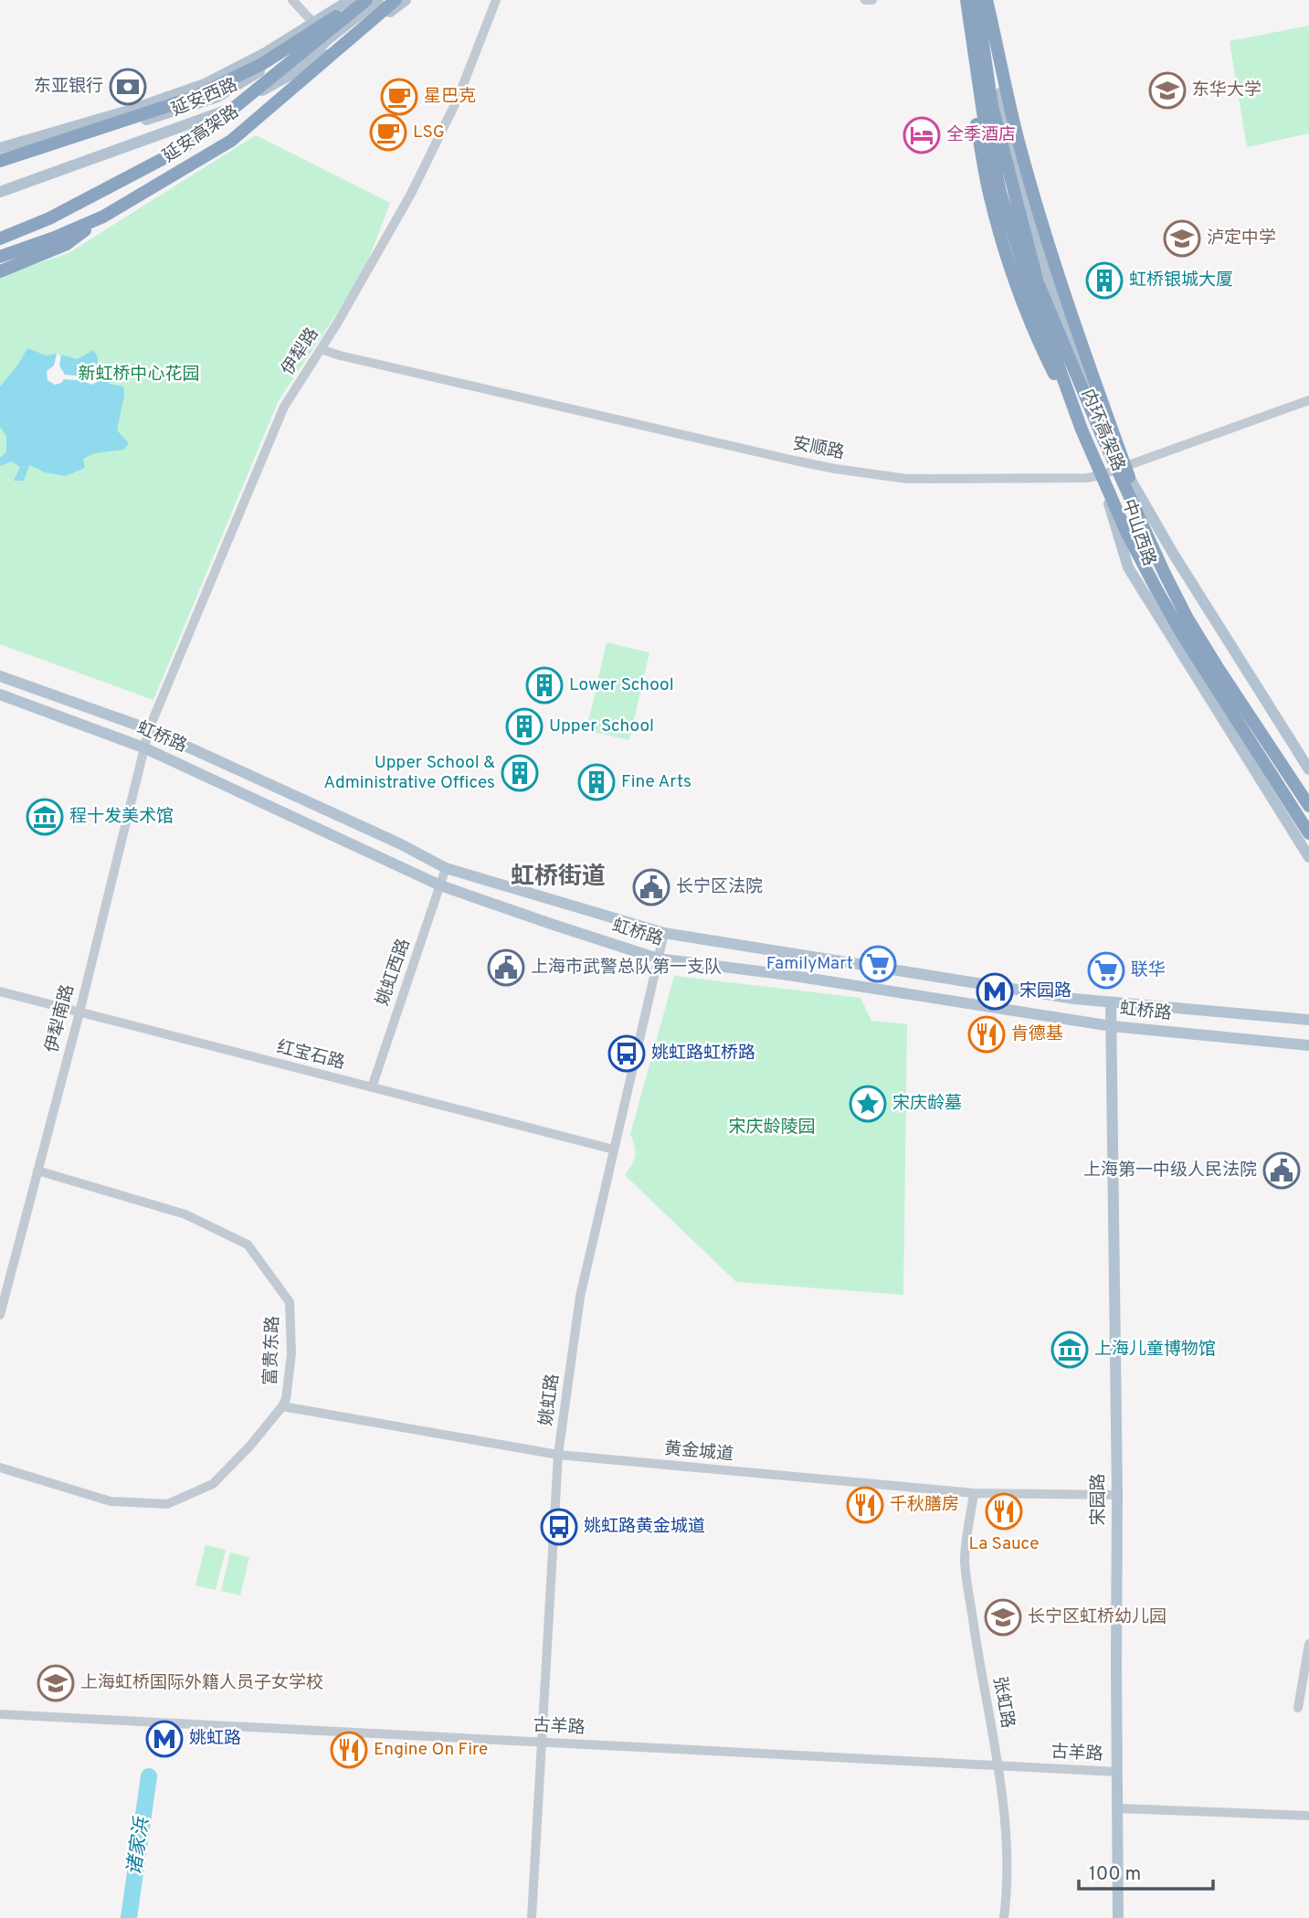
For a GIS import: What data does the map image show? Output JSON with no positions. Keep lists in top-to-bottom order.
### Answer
{
  "streets": {
    "highway": ["延安高架路", "内环高架路"],
    "main road": [
      "延安西路",
      "中山西路",
      "虹桥路",
      "宋园路"
    ],
    "street": [
      "伊犁路",
      "安顺路",
      "姚虹西路",
      "伊犁南路",
      "红宝石路",
      "富贵东路",
      "姚虹路",
      "黄金城道",
      "张虹路",
      "古羊路"
    ]
  },
  "crossings": [
    ["延安西路", "延安高架路"],
    ["伊犁路", "安顺路"],
    ["伊犁路", "虹桥路"],
    ["伊犁路", "伊犁南路"],
    ["内环高架路", "中山西路"],
    ["安顺路", "中山西路"],
    ["虹桥路", "姚虹西路"],
    ["虹桥路", "伊犁南路"],
    ["虹桥路", "姚虹路"],
    ["虹桥路", "宋园路"],
    ["姚虹西路", "红宝石路"],
    ["伊犁南路", "红宝石路"],
    ["伊犁南路", "富贵东路"],
    ["红宝石路", "姚虹路"],
    ["富贵东路", "黄金城道"],
    ["姚虹路", "黄金城道"],
    ["姚虹路", "古羊路"],
    ["黄金城道", "宋园路"],
    ["黄金城道", "张虹路"],
    ["宋园路", "古羊路"],
    ["张虹路", "古羊路"]
  ],
  "districts": ["虹桥街道"],
  "water": ["诸家浜"],
  "parks": ["新虹桥中心花园", "宋庆龄陵园"],
  "places": {
    "bank": ["东亚银行"],
    "school or university": [
      "东华大学",
      "泸定中学",
      "长宁区虹桥幼儿园",
      "上海虹桥国际外籍人员子女学校"
    ],
    "cafe": ["星巴克", "LSG"],
    "hotel": ["全季酒店"],
    "building": [
      "虹桥银城大厦",
      "Lower School",
      "Upper School",
      "Upper School & Administrative Offices",
      "Fine Arts"
    ],
    "museum": ["程十发美术馆", "上海儿童博物馆"],
    "public building": ["长宁区法院", "上海市武警总队第一支队", "上海第一中级人民法院"],
    "supermarket": ["FamilyMart", "联华"],
    "metro station": ["宋园路", "姚虹路"],
    "restaurant": [
      "肯德基",
      "千秋膳房",
      "La Sauce",
      "Engine On Fire"
    ],
    "bus stop": ["姚虹路虹桥路", "姚虹路黄金城道"],
    "place": ["宋庆龄墓"]
  },
  "scale_bar": "100 m"
}
